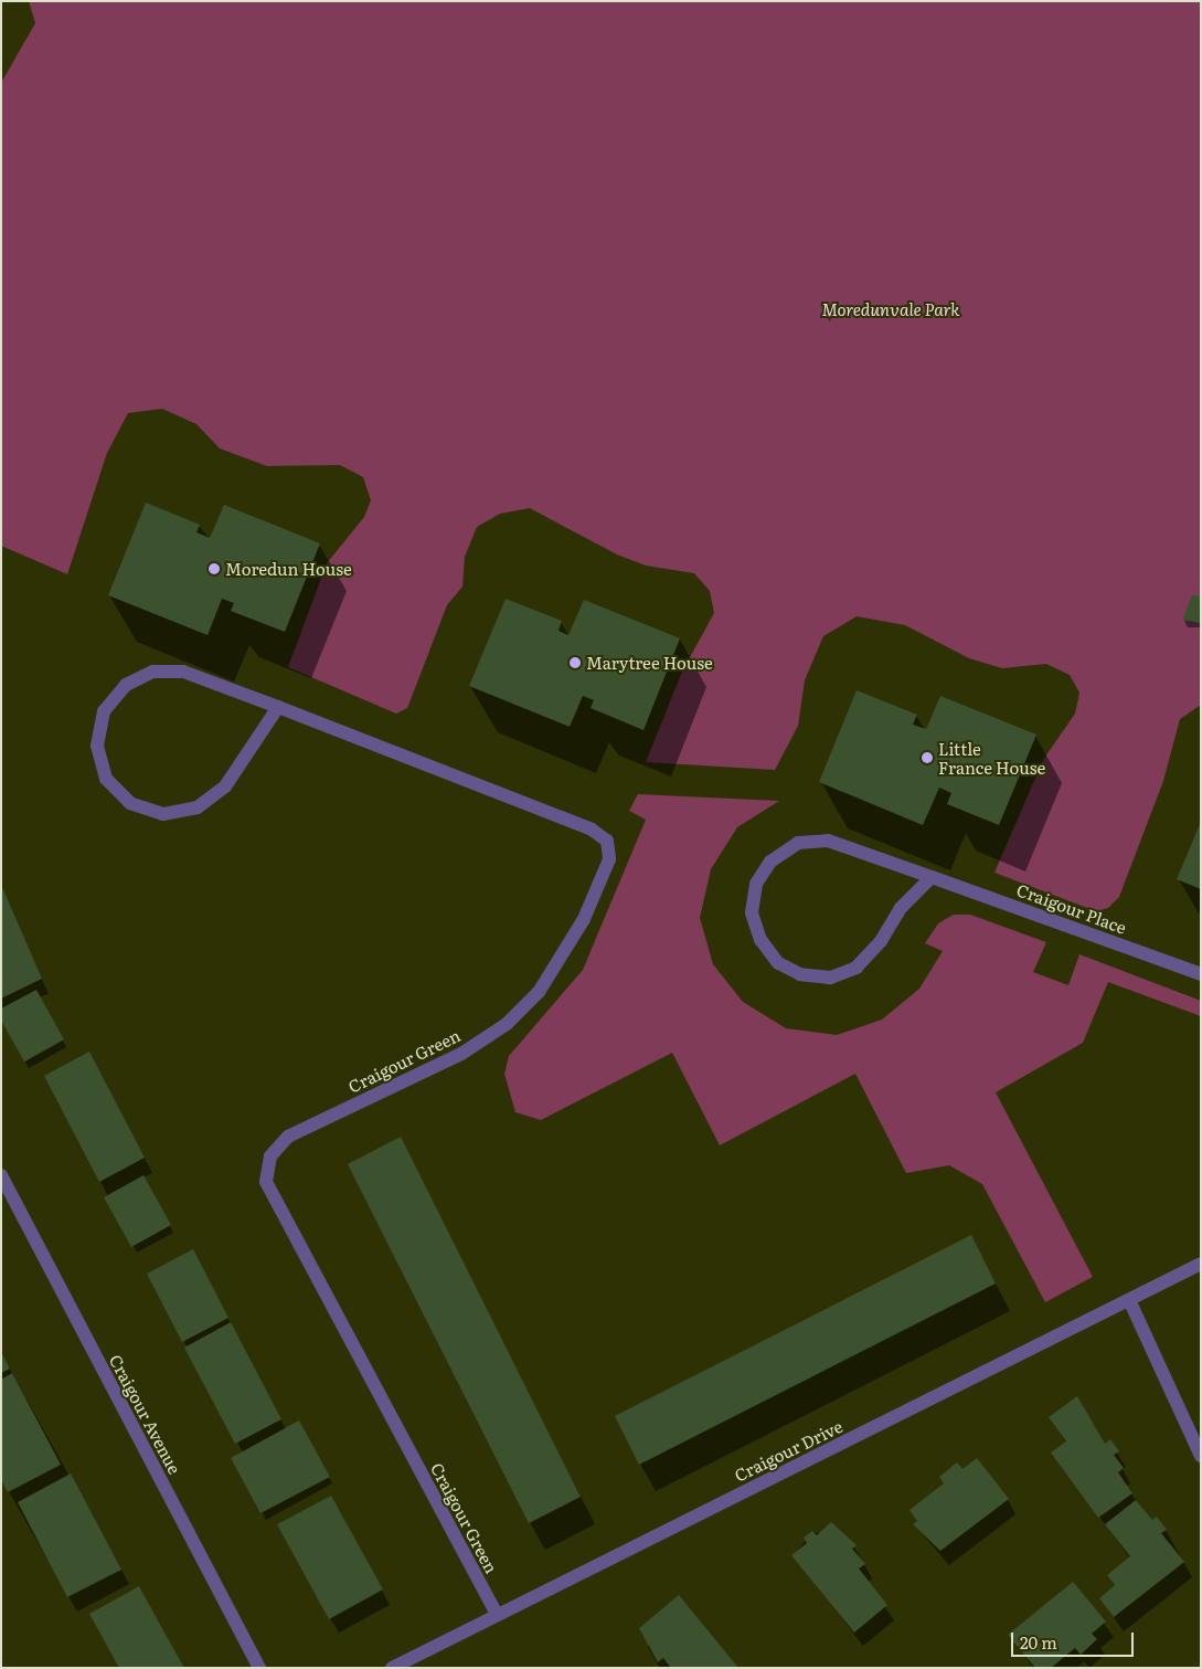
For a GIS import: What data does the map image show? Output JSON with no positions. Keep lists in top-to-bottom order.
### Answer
{
  "streets": {
    "street": [
      "Craigour Place",
      "Craigour Green",
      "Craigour Avenue",
      "Craigour Drive"
    ]
  },
  "crossings": [
    ["Craigour Green", "Craigour Drive"]
  ],
  "parks": ["Moredunvale Park"],
  "places": ["Moredun House", "Marytree House", "Little France House"],
  "scale_bar": "20 m"
}
